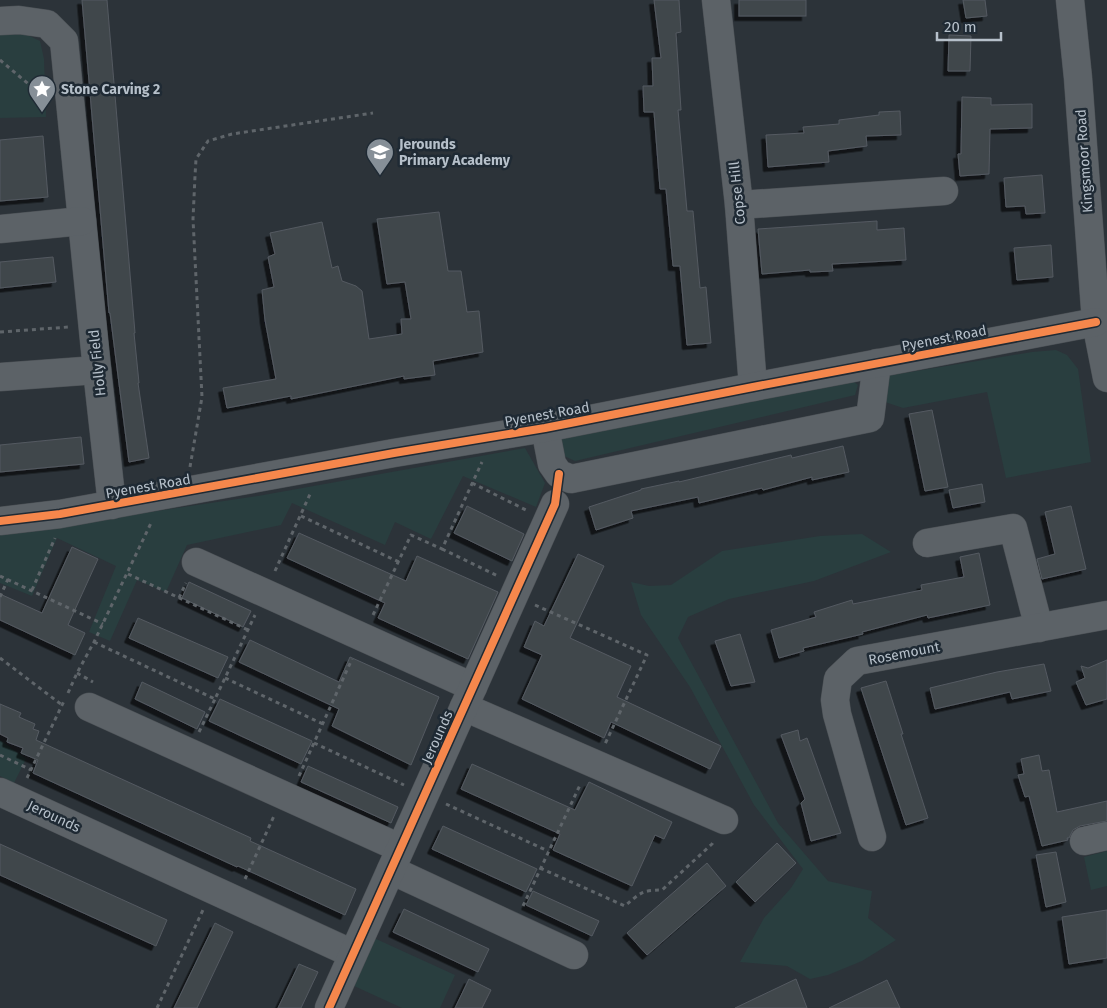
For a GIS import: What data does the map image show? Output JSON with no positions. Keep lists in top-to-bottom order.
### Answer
{
  "streets": {
    "street": [
      "Kingsmoor Road",
      "Copse Hill",
      "Pyenest Road",
      "Holly Field",
      "Rosemount",
      "Jerounds"
    ]
  },
  "crossings": [
    ["Kingsmoor Road", "Pyenest Road"],
    ["Copse Hill", "Pyenest Road"],
    ["Pyenest Road", "Holly Field"]
  ],
  "places": {
    "place": ["Stone Carving 2"],
    "school or university": ["Jerounds Primary Academy"]
  },
  "scale_bar": "20 m"
}
